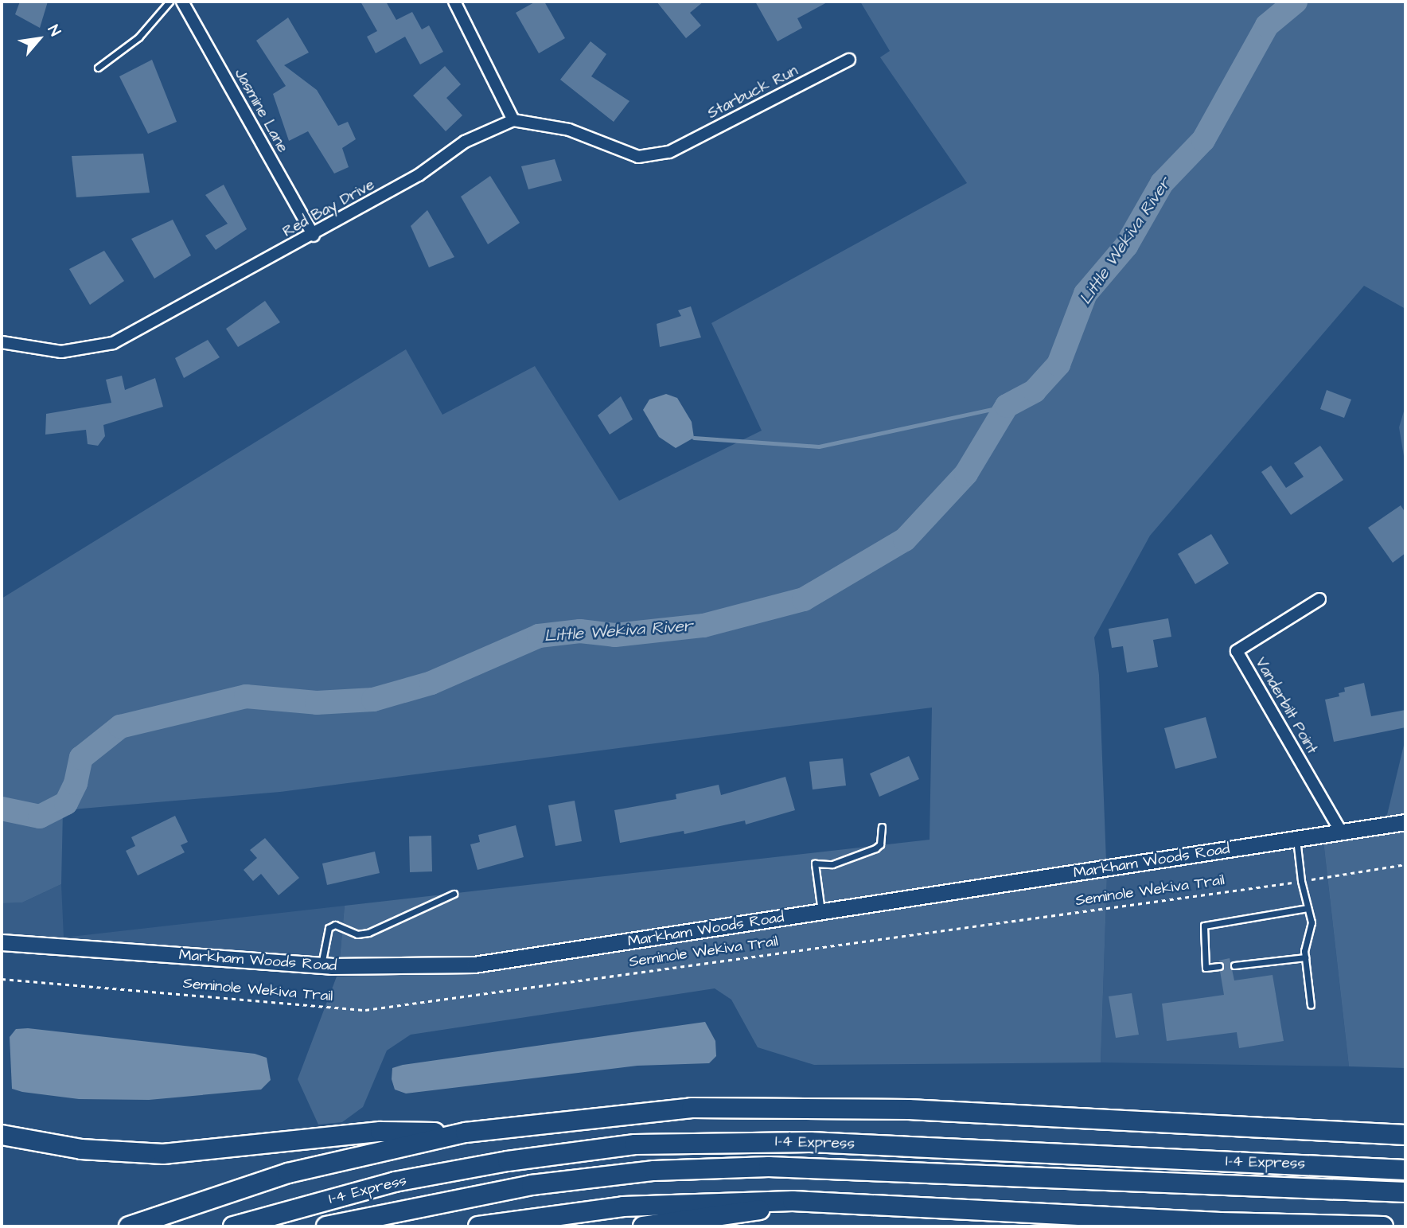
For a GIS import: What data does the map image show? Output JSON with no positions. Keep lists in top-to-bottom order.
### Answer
{
  "streets": {
    "highway": ["I-4 Express"],
    "main road": ["Markham Woods Road"],
    "street": [
      "Starbuck Run",
      "Jasmine Lane",
      "Red Bay Drive",
      "Vanderbilt Point"
    ],
    "path": ["Seminole Wekiva Trail"]
  },
  "crossings": [
    ["Starbuck Run", "Red Bay Drive"],
    ["Jasmine Lane", "Red Bay Drive"],
    ["Vanderbilt Point", "Markham Woods Road"]
  ],
  "water": ["Little Wekiva River"],
  "north": "top right"
}
